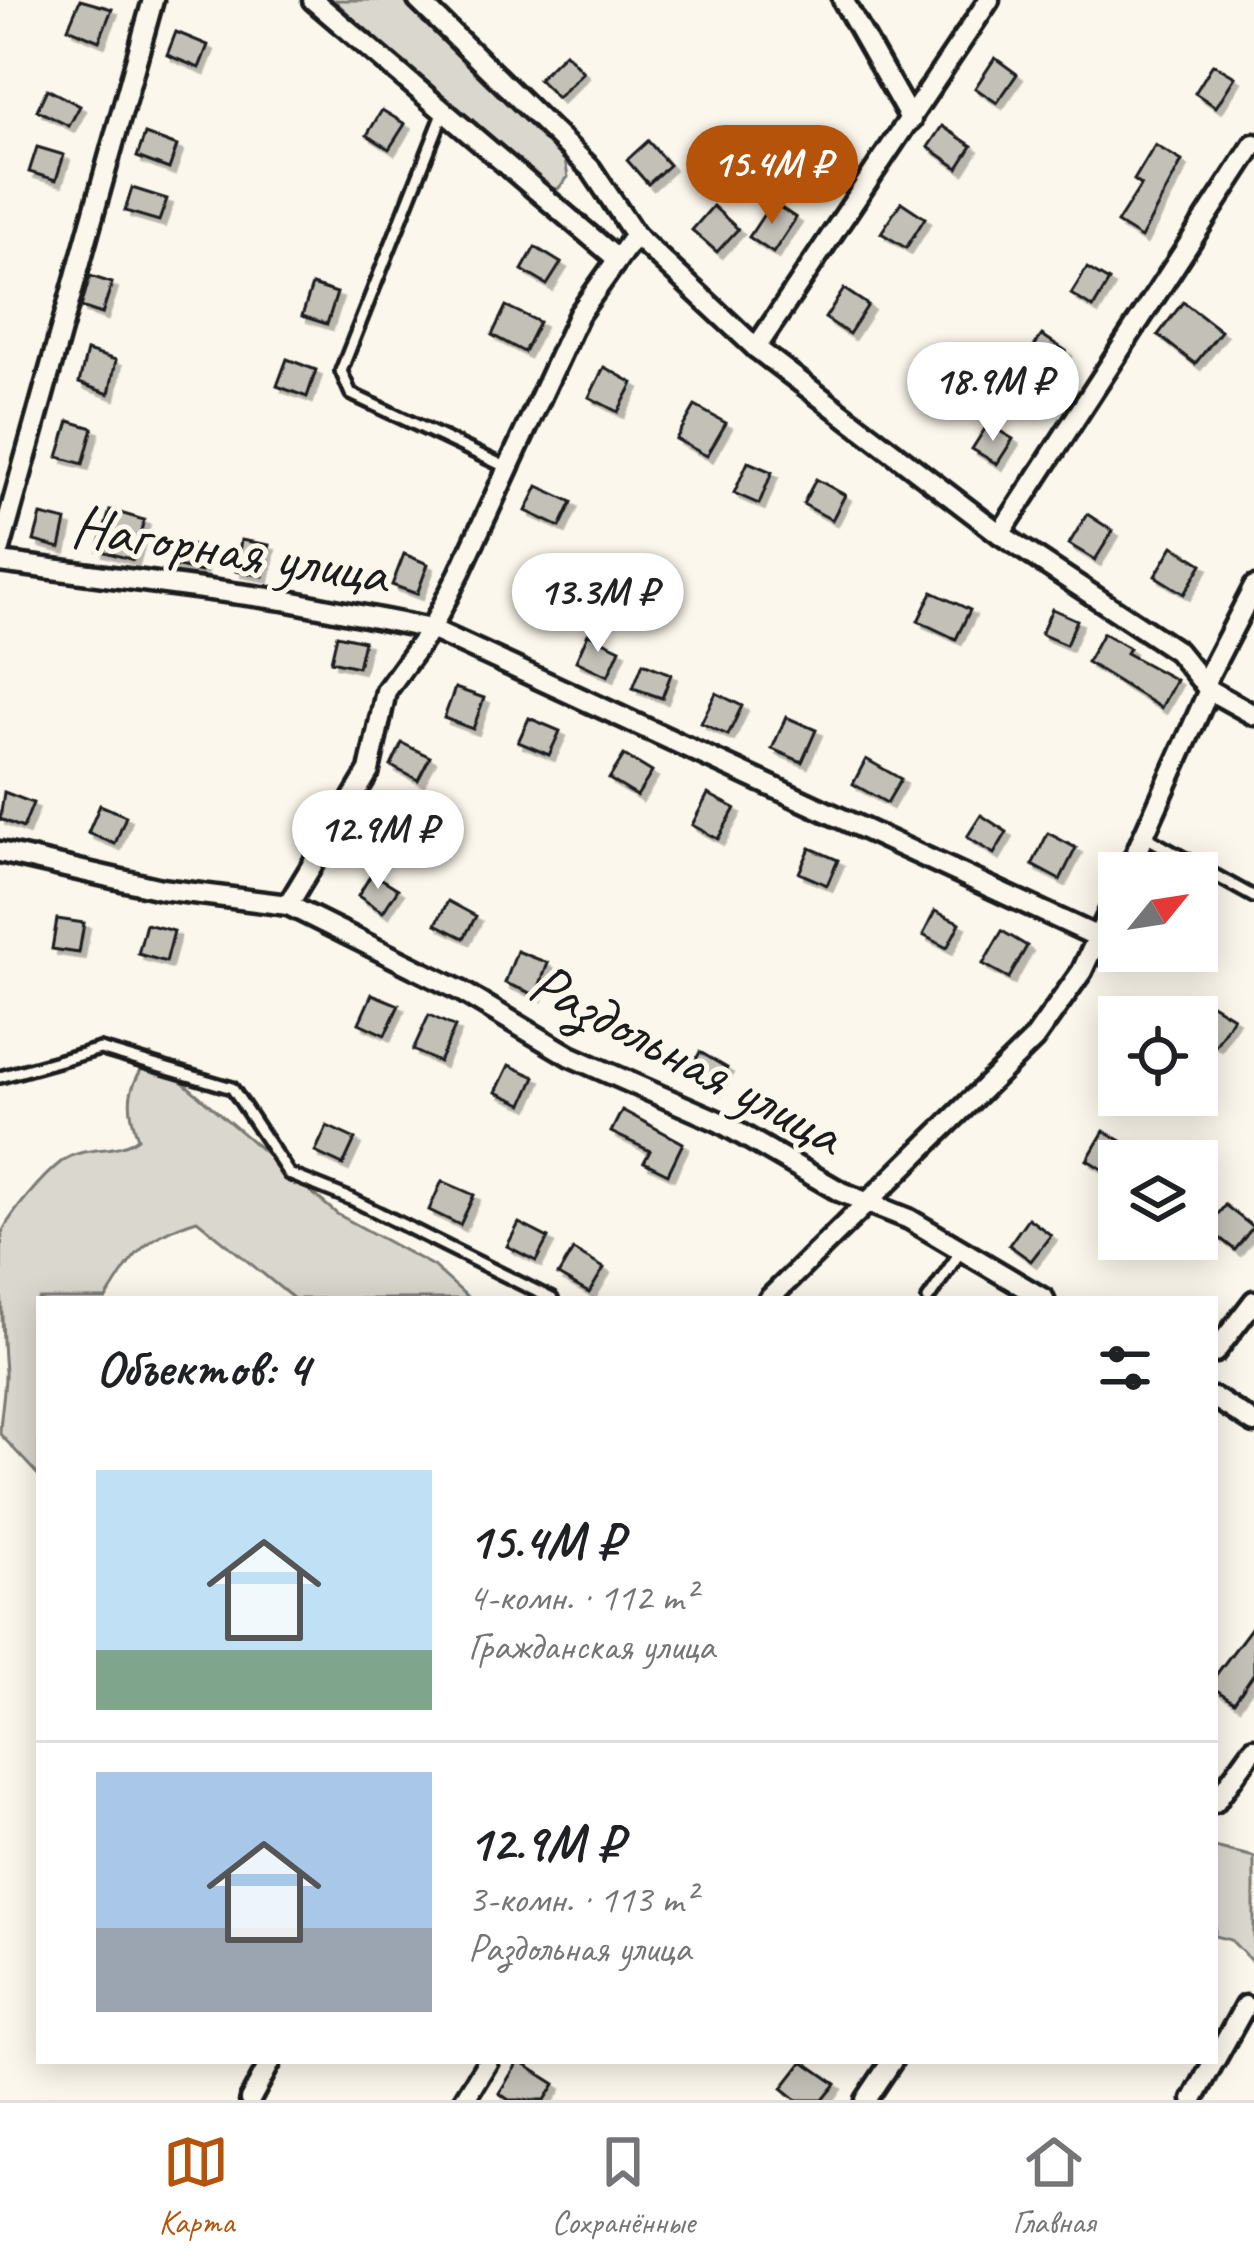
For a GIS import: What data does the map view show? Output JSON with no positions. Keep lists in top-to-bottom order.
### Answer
{
  "streets": {
    "street": ["Нагорная улица", "Раздольная улица"]
  },
  "north": "top right",
  "page": {
    "price": [
      "15.4M ₽",
      "18.9M ₽",
      "13.3M ₽",
      "12.9M ₽"
    ],
    "heading": "Объектов: 4",
    "list": [
      {
        "name": "15.4M ₽",
        "note": "4-комн. · 112 m² · Гражданская улица"
      },
      {
        "name": "12.9M ₽",
        "note": "3-комн. · 113 m² · Раздольная улица"
      }
    ],
    "tabs": ["Карта", "Сохранённые", "Главная"]
  }
}
